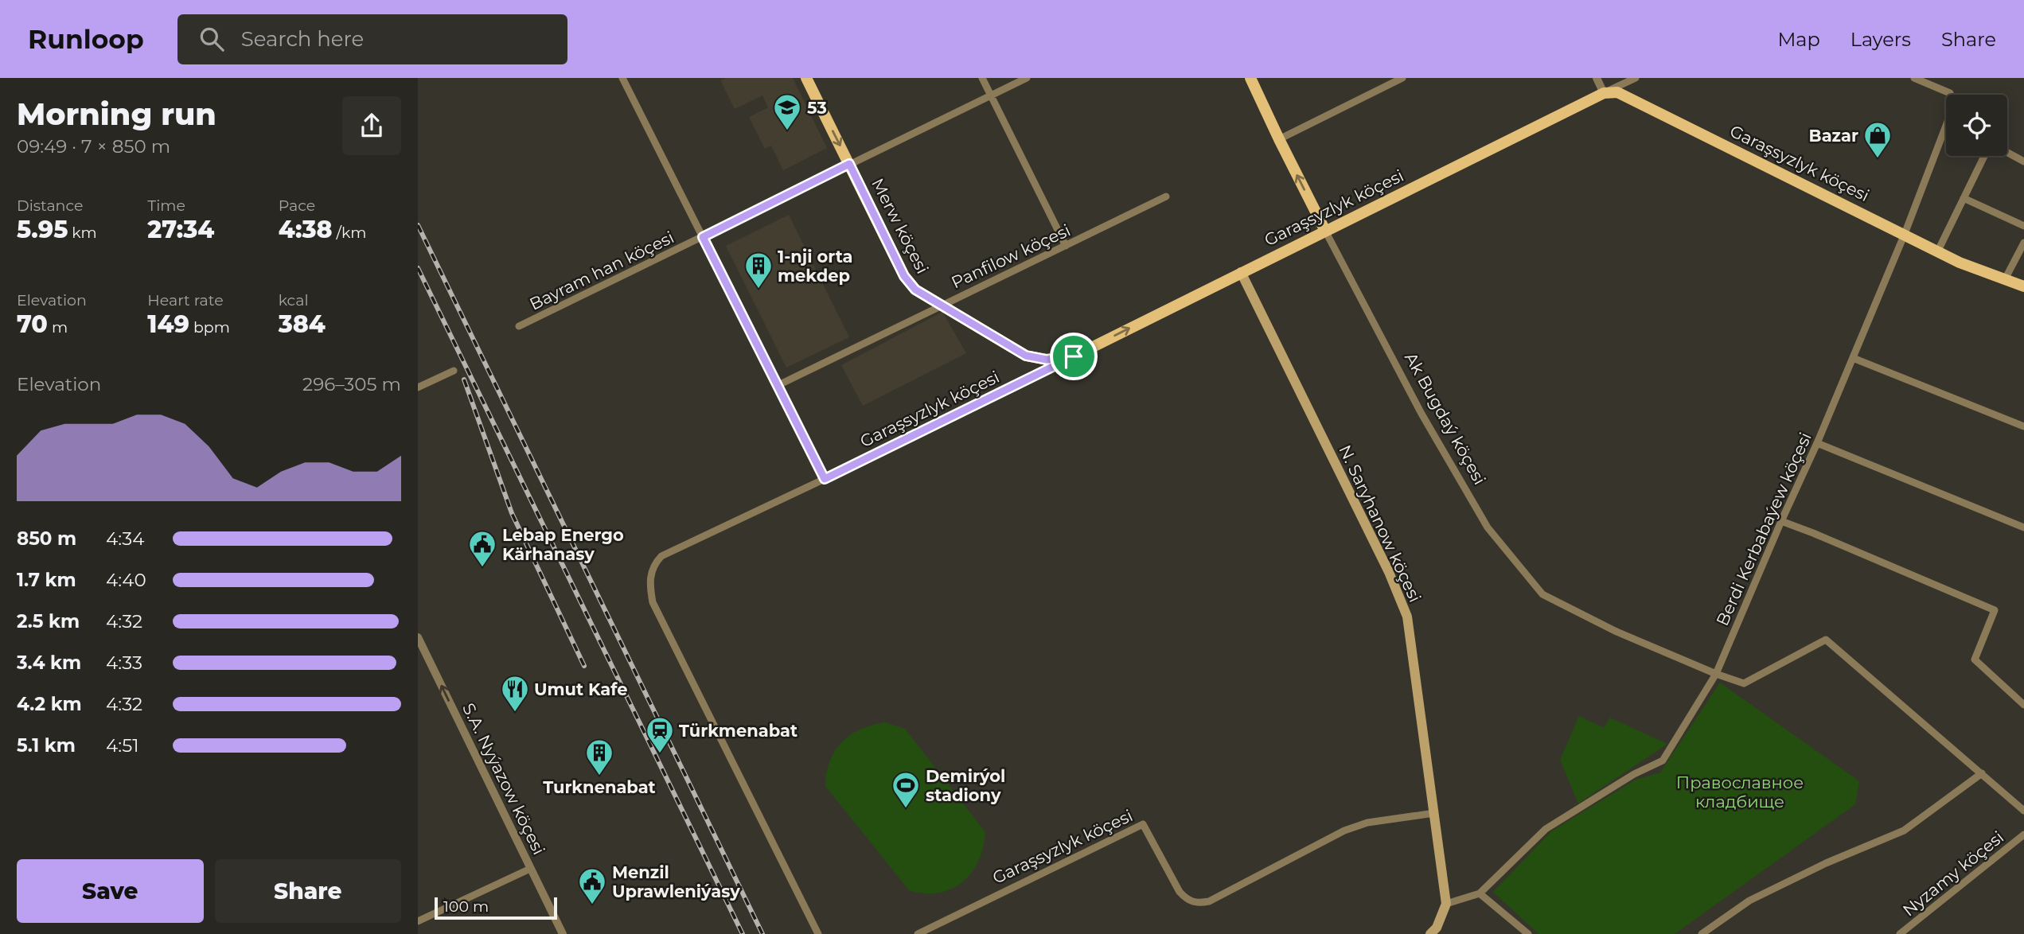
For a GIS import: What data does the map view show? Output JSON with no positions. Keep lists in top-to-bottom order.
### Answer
{
  "streets": {
    "main road": [
      "Garaşsyzlyk köçesi",
      "Merw köçesi",
      "Ak Bugdaý köçesi",
      "N. Saryhanow köçesi"
    ],
    "street": [
      "Panfilow köçesi",
      "Bayram han köçesi",
      "Berdi Kerbabaýew köçesi",
      "S.A. Nyýazow köçesi",
      "Nyzamy köçesi"
    ]
  },
  "crossings": [
    ["Garaşsyzlyk köçesi", "Merw köçesi"],
    ["Garaşsyzlyk köçesi", "Ak Bugdaý köçesi"],
    ["Garaşsyzlyk köçesi", "N. Saryhanow köçesi"],
    ["Garaşsyzlyk köçesi", "Berdi Kerbabaýew köçesi"],
    ["Merw köçesi", "Panfilow köçesi"],
    ["Merw köçesi", "Bayram han köçesi"],
    ["Ak Bugdaý köçesi", "Berdi Kerbabaýew köçesi"],
    ["N. Saryhanow köçesi", "Berdi Kerbabaýew köçesi"]
  ],
  "one_way": ["S.A. Nyýazow köçesi"],
  "parks": ["Православное кладбище"],
  "places": {
    "school or university": ["53"],
    "shop": ["Bazar"],
    "building": ["1-nji orta mekdep", "Turknenabat"],
    "public building": ["Lebap Energo Kärhanasy", "Menzil Uprawleniýasy"],
    "restaurant": ["Umut Kafe"],
    "station": ["Türkmenabat"],
    "sports": ["Demirýol stadiony"]
  },
  "scale_bar": "100 m",
  "page": {
    "header": "Runloop",
    "search": "Search here",
    "nav": ["Map", "Layers", "Share"],
    "heading": ["Morning run", "09:49 · 7 × 850 m"],
    "stats": [
      ["Distance", "5.95 km"],
      ["Time", "27:34"],
      ["Pace", "4:38 /km"],
      ["Elevation", "70 m"],
      ["Heart rate", "149 bpm"],
      ["kcal", "384"]
    ],
    "chart": ["Elevation", "296–305 m"],
    "list": [
      {
        "name": "850 m",
        "note": "4:34"
      },
      {
        "name": "1.7 km",
        "note": "4:40"
      },
      {
        "name": "2.5 km",
        "note": "4:32"
      },
      {
        "name": "3.4 km",
        "note": "4:33"
      },
      {
        "name": "4.2 km",
        "note": "4:32"
      },
      {
        "name": "5.1 km",
        "note": "4:51"
      }
    ],
    "buttons": ["Save", "Share"],
    "scale": "100 m"
  }
}
